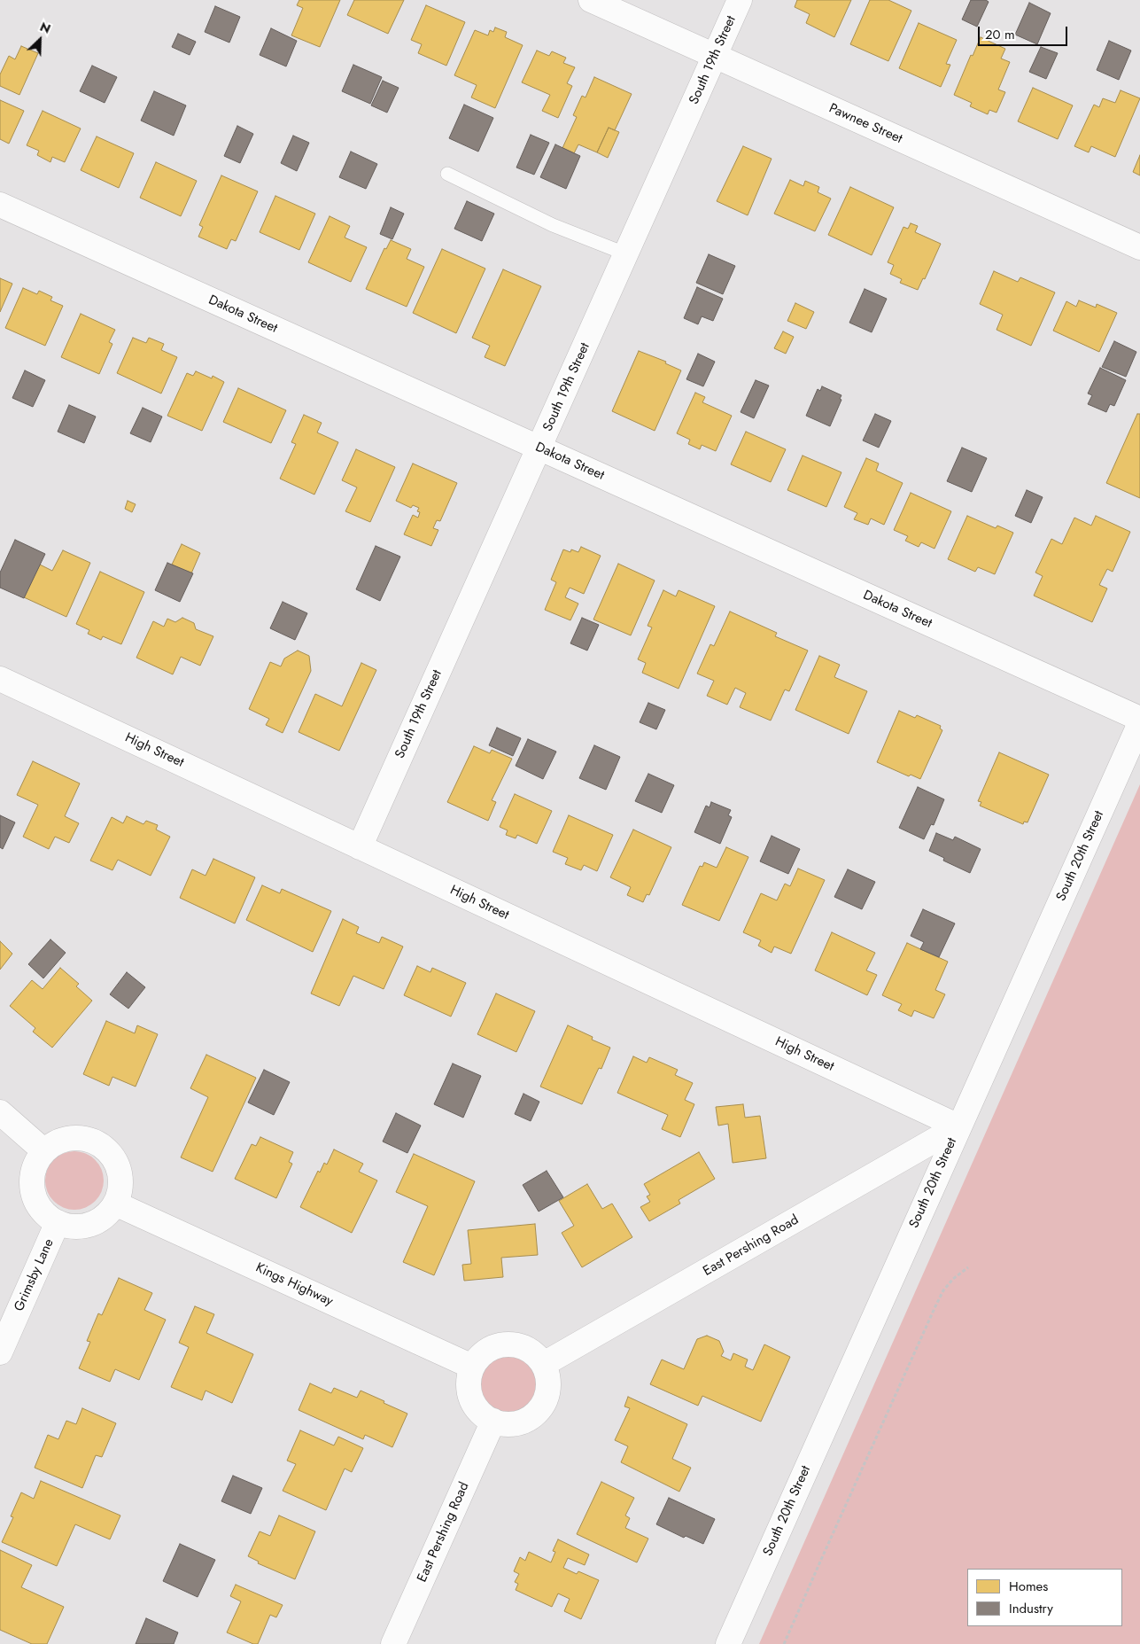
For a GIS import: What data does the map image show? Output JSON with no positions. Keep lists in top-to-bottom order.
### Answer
{
  "streets": {
    "street": [
      "South 19th Street",
      "Pawnee Street",
      "Dakota Street",
      "High Street",
      "South 20th Street",
      "East Pershing Road",
      "Grimsby Lane",
      "Kings Highway"
    ]
  },
  "crossings": [
    ["South 19th Street", "Pawnee Street"],
    ["South 19th Street", "Dakota Street"],
    ["South 19th Street", "High Street"],
    ["High Street", "South 20th Street"],
    ["High Street", "East Pershing Road"],
    ["South 20th Street", "East Pershing Road"],
    ["East Pershing Road", "Kings Highway"],
    ["Grimsby Lane", "Kings Highway"]
  ],
  "legend": ["Homes", "Industry"],
  "scale_bar": "20 m",
  "north": "top right"
}
